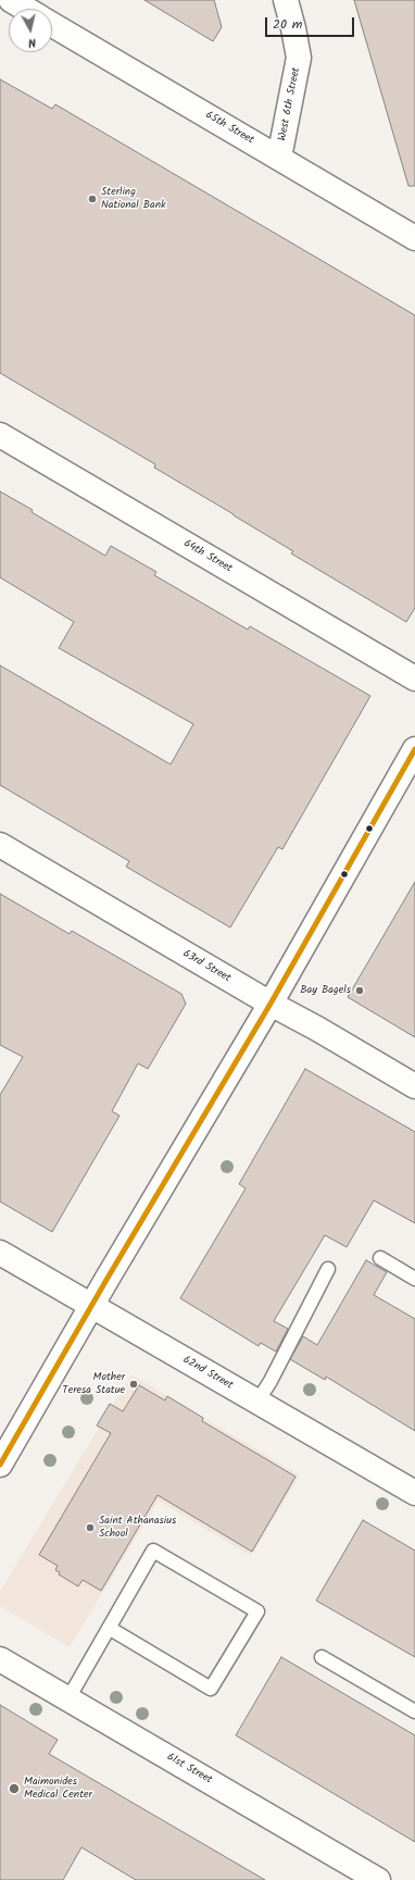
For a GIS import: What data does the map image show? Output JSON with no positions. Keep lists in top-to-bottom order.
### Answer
{
  "streets": {
    "street": [
      "West 6th Street",
      "65th Street",
      "64th Street",
      "63rd Street",
      "62nd Street",
      "61st Street"
    ]
  },
  "crossings": [
    ["West 6th Street", "65th Street"]
  ],
  "places": [
    "Sterling National Bank",
    "Bay Bagels",
    "Mother Teresa Statue",
    "Saint Athanasius School",
    "Maimonides Medical Center"
  ],
  "lines": ["transit line 20"],
  "scale_bar": "20 m",
  "north": "bottom"
}
